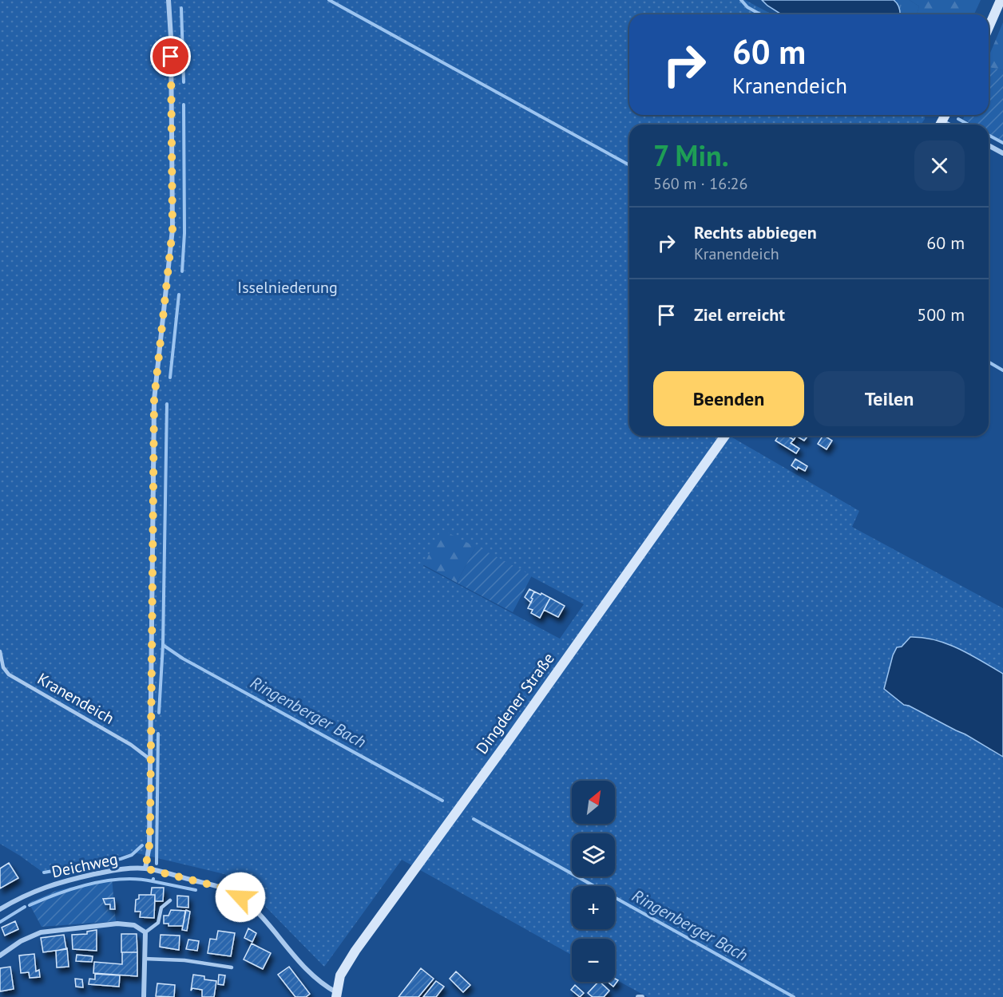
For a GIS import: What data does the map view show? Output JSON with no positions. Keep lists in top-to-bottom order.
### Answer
{
  "streets": {
    "main road": ["Dingdener Straße"],
    "street": ["Deichweg"],
    "lane": ["Kranendeich"]
  },
  "crossings": [
    ["Dingdener Straße", "Deichweg"]
  ],
  "water": ["Ringenberger Bach"],
  "parks": ["Isselniederung"],
  "north": "top right",
  "page": {
    "turn": ["60 m", "Kranendeich"],
    "heading": ["7 Min.", "560 m · 16:26"],
    "list": [
      {
        "name": "Rechts abbiegen",
        "note": "Kranendeich",
        "value": "60 m"
      },
      {
        "name": "Ziel erreicht",
        "value": "500 m"
      }
    ],
    "buttons": ["Beenden", "Teilen"],
    "map_buttons": ["+", "−"]
  }
}
